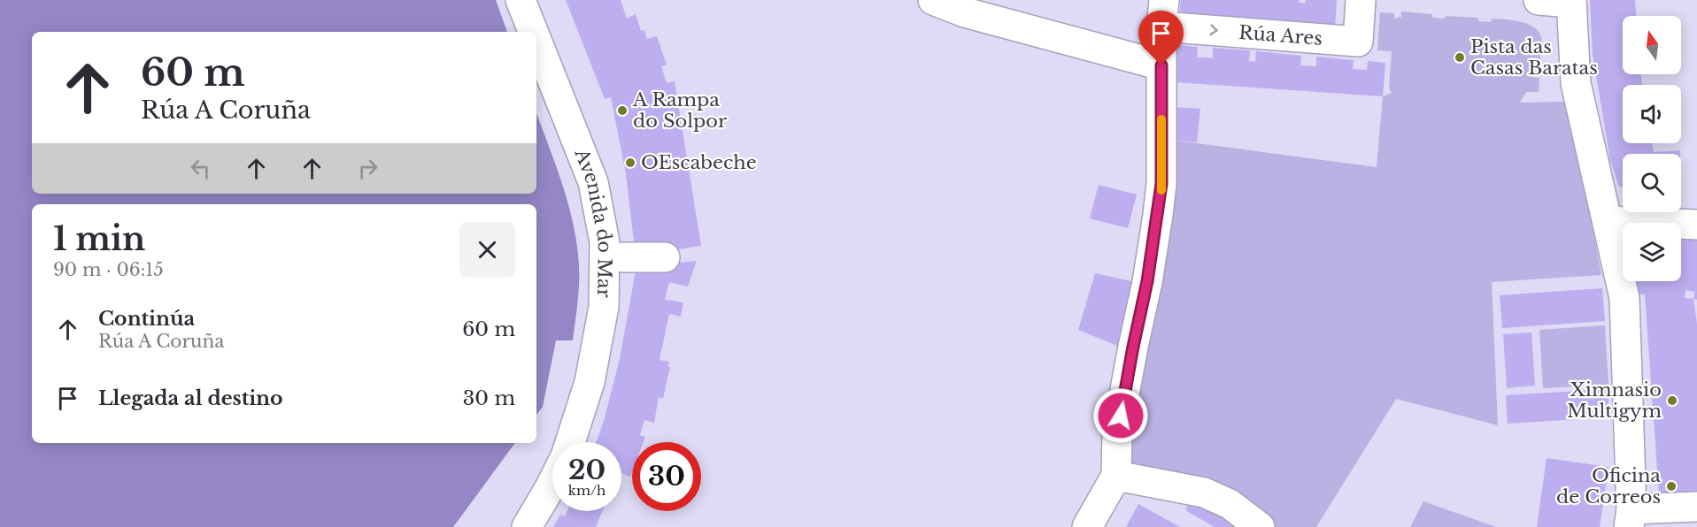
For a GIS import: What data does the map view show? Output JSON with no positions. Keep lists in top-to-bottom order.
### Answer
{
  "streets": {
    "street": ["Rúa Ares", "Avenida do Mar"]
  },
  "one_way": ["Rúa Ares"],
  "places": [
    "Pista das Casas Baratas",
    "A Rampa do Solpor",
    "OEscabeche",
    "Ximnasio Multigym",
    "Oficina de Correos"
  ],
  "north": "top",
  "page": {
    "turn": ["60 m", "Rúa A Coruña"],
    "heading": ["1 min", "90 m · 06:15"],
    "list": [
      {
        "name": "Continúa",
        "note": "Rúa A Coruña",
        "value": "60 m"
      },
      {
        "name": "Llegada al destino",
        "value": "30 m"
      }
    ],
    "speed": "20 km/h",
    "limit": "30"
  }
}
